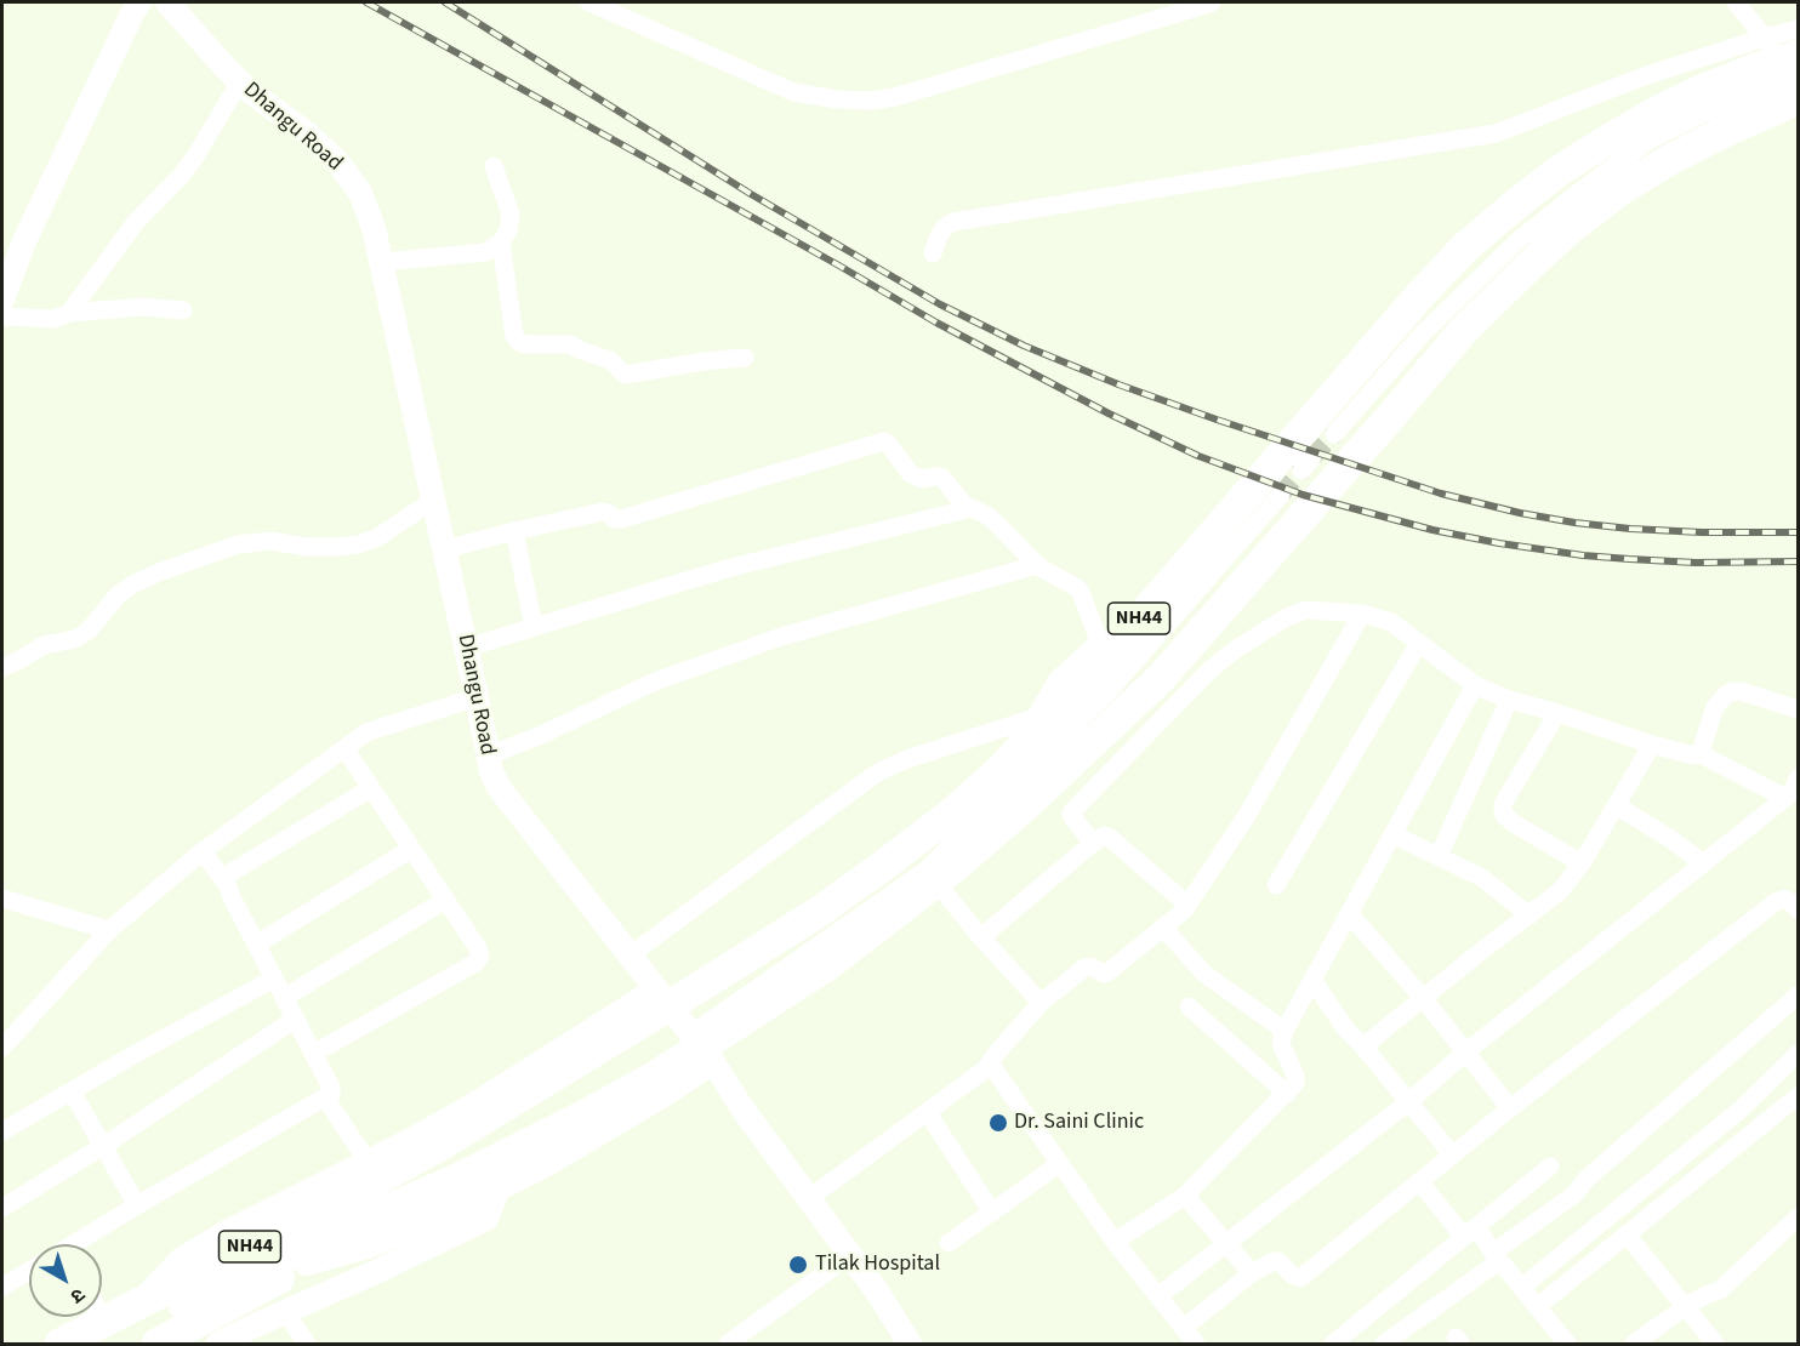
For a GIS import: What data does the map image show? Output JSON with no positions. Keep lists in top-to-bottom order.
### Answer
{
  "streets": {
    "highway": ["NH44"],
    "street": ["Dhangu Road"]
  },
  "places": ["Dr. Saini Clinic", "Tilak Hospital"],
  "north": "bottom right"
}
